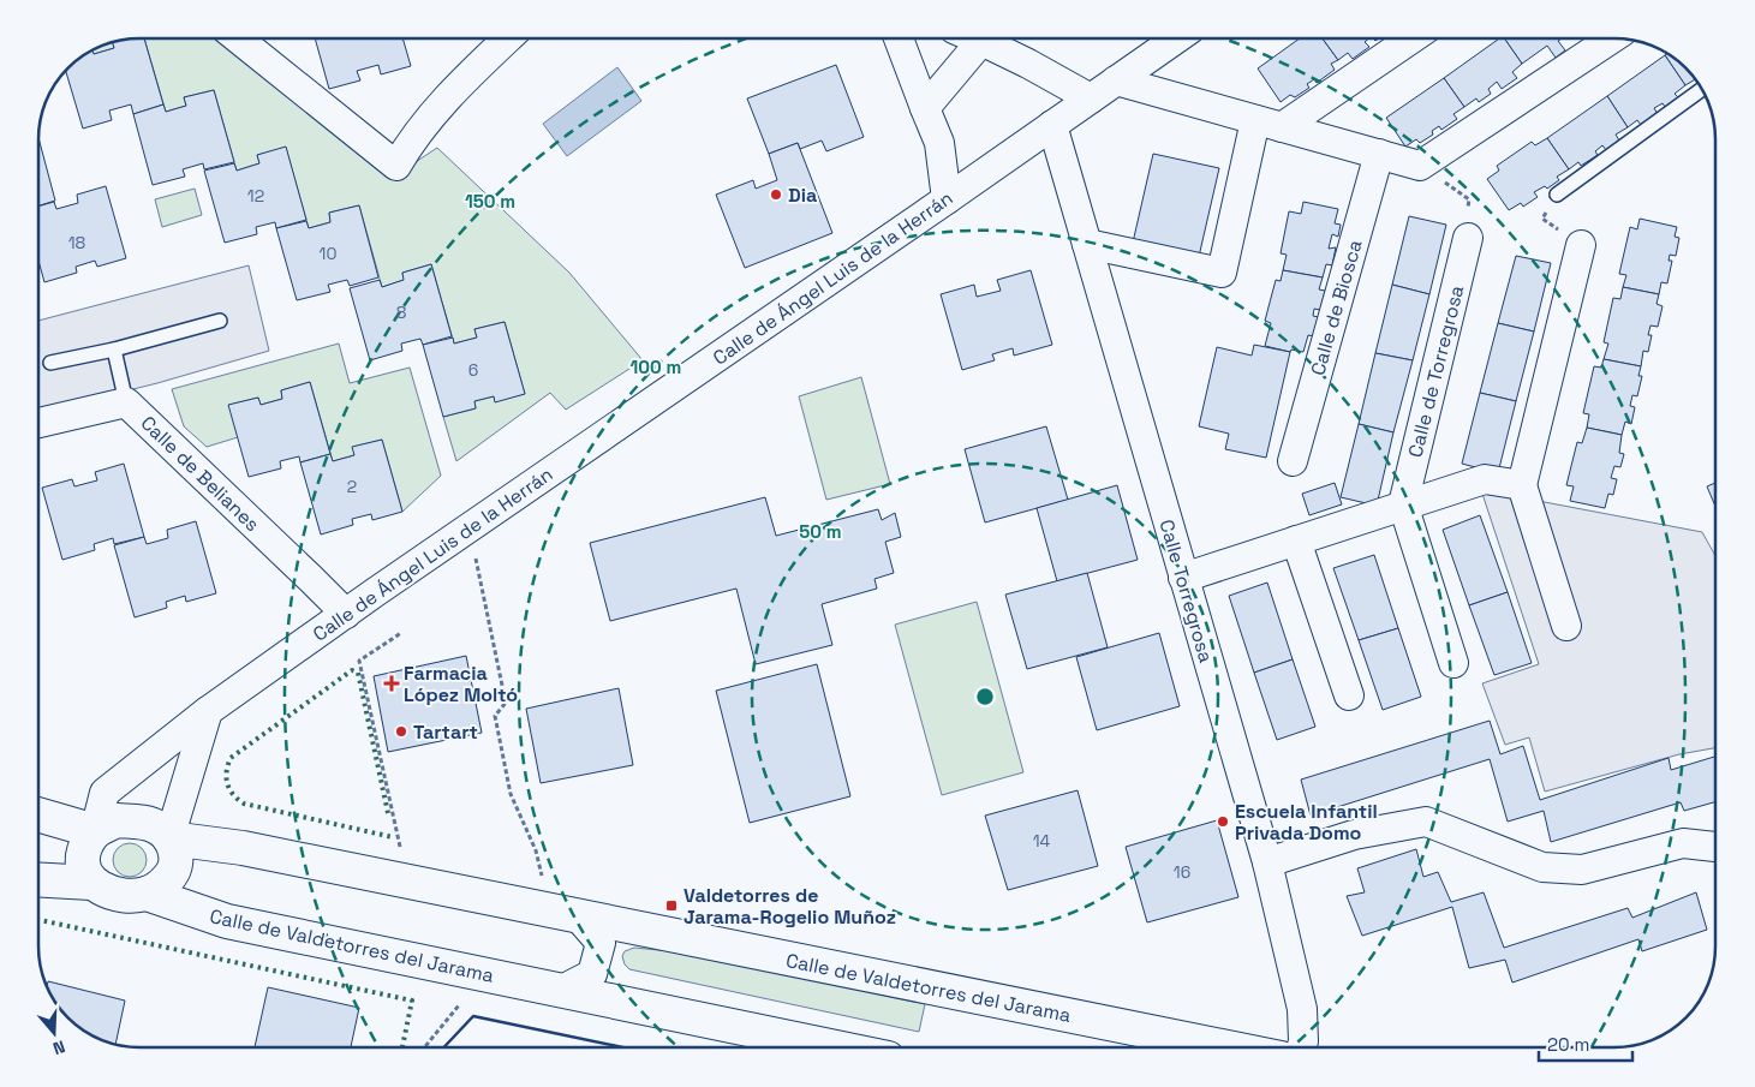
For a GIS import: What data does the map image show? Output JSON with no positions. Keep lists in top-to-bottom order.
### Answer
{
  "streets": {
    "street": [
      "Calle de Ángel Luis de la Herrán",
      "Calle de Biosca",
      "Calle de Torregrosa",
      "Calle de Belianes",
      "Calle Torregrosa",
      "Calle de Valdetorres del Jarama"
    ]
  },
  "crossings": [
    ["Calle de Ángel Luis de la Herrán", "Calle de Belianes"],
    ["Calle de Ángel Luis de la Herrán", "Calle Torregrosa"],
    ["Calle de Ángel Luis de la Herrán", "Calle de Valdetorres del Jarama"]
  ],
  "places": {
    "other": ["Dia", "Tartart", "Escuela Infantil Privada Domo"],
    "health": ["Farmacia López Moltó"],
    "transit": ["Valdetorres de Jarama-Rogelio Muñoz"]
  },
  "house_numbers": [
    "12",
    "18",
    "10",
    "8",
    "6",
    "2",
    "14",
    "16"
  ],
  "scale_bar": "20 m",
  "north": "bottom",
  "rings": ["150 m", "100 m", "50 m"]
}
